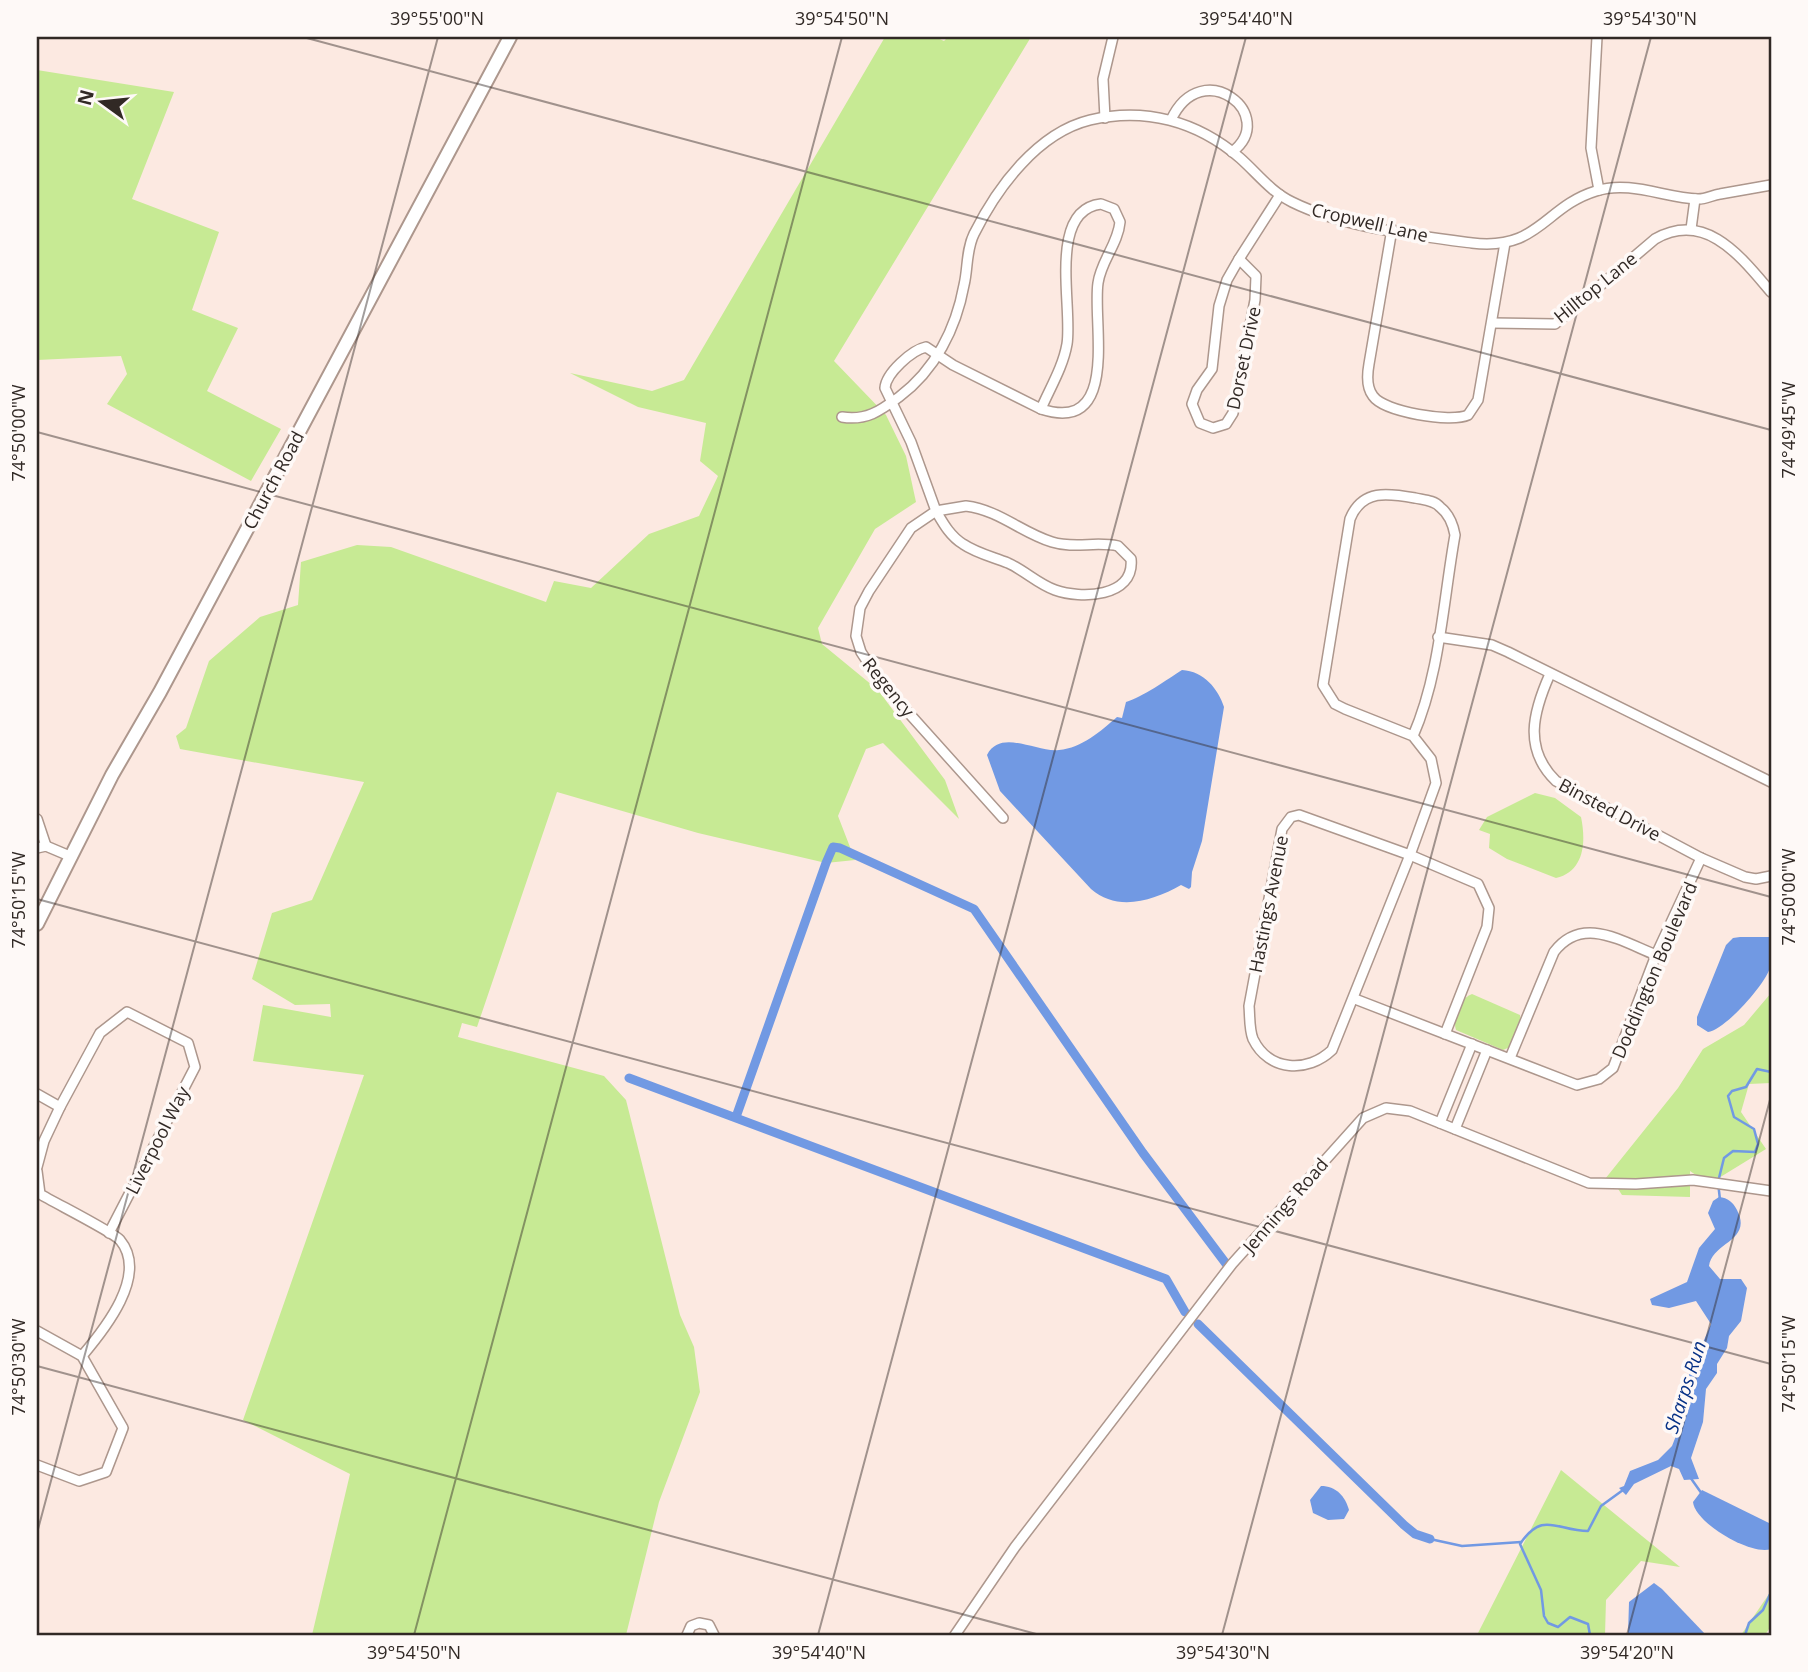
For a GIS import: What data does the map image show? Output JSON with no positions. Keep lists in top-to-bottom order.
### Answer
{
  "streets": {
    "main road": ["Church Road"],
    "street": [
      "Cropwell Lane",
      "Hilltop Lane",
      "Dorset Drive",
      "Regency",
      "Binsted Drive",
      "Hastings Avenue",
      "Doddington Boulevard",
      "Liverpool Way",
      "Jennings Road"
    ]
  },
  "crossings": [
    ["Cropwell Lane", "Dorset Drive"],
    ["Binsted Drive", "Doddington Boulevard"],
    ["Hastings Avenue", "Doddington Boulevard"]
  ],
  "water": ["Sharps Run"],
  "north": "left",
  "coordinates": [
    "39°55'00\"N",
    "39°54'50\"N",
    "39°54'40\"N",
    "39°54'30\"N",
    "74°49'45\"W",
    "74°50'00\"W",
    "74°50'15\"W",
    "74°50'30\"W",
    "39°54'20\"N"
  ]
}
